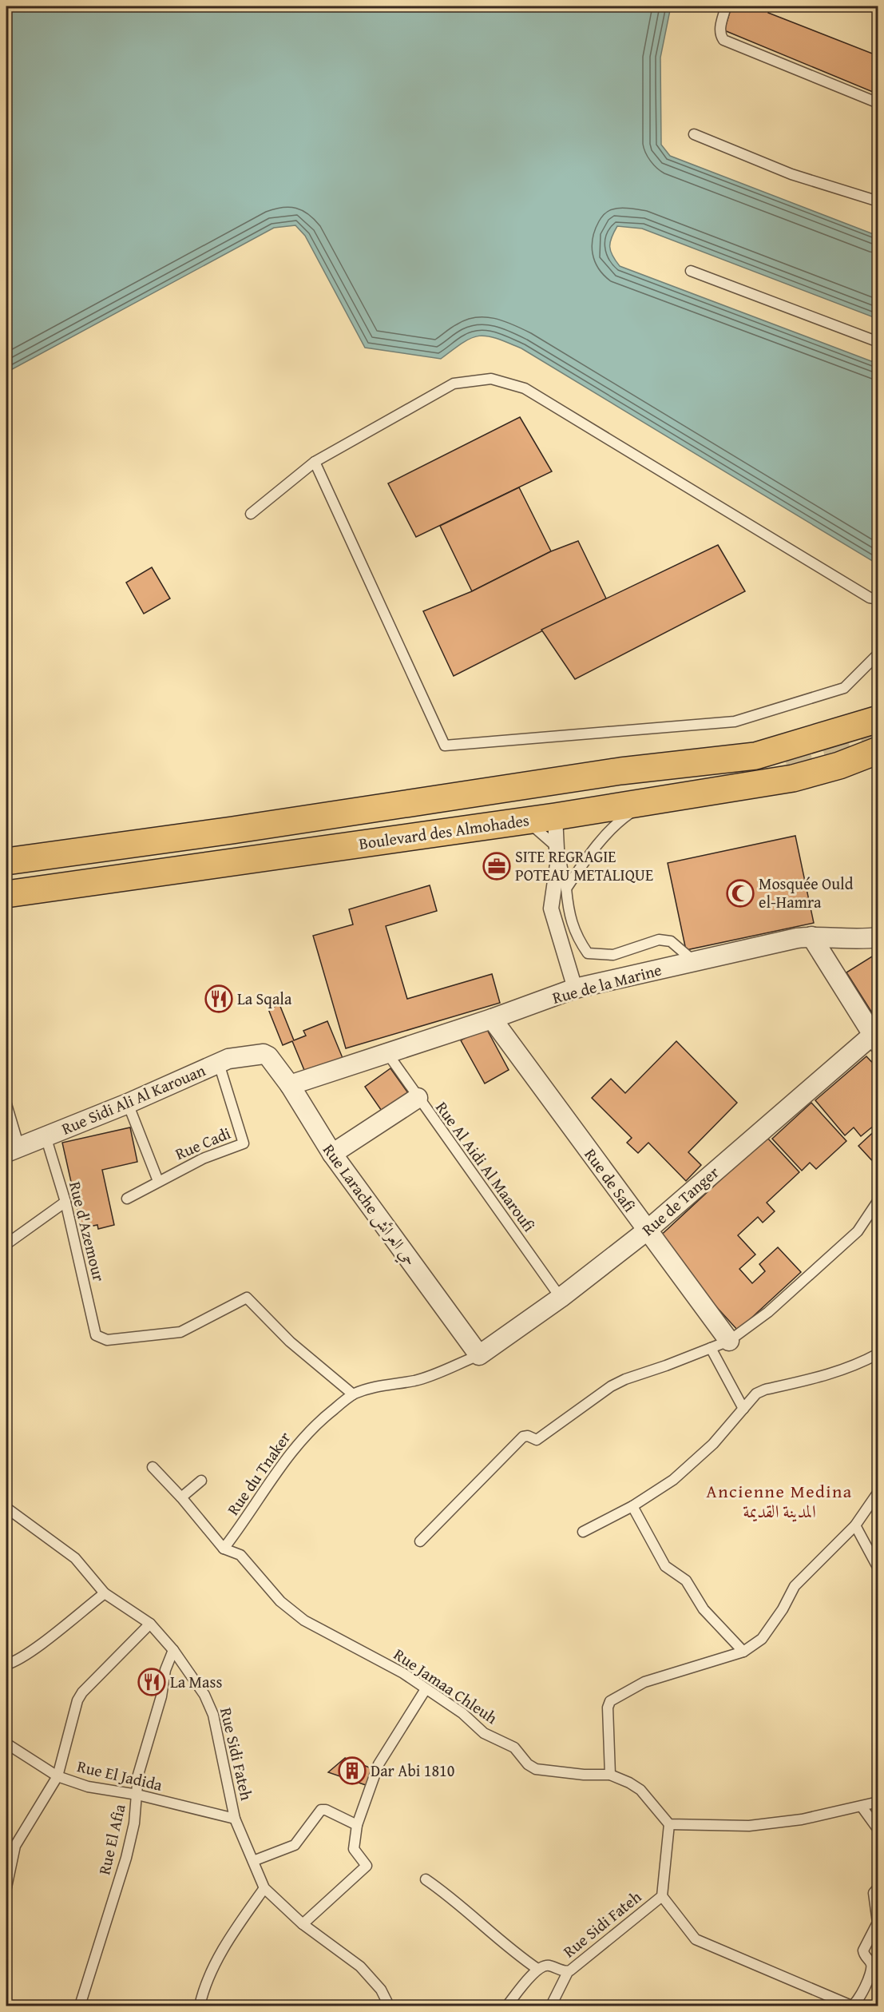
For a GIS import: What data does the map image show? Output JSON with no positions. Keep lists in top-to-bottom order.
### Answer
{
  "streets": {
    "main road": ["Boulevard des Almohades"],
    "street": [
      "Rue de la Marine",
      "Rue Sidi Ali Al Karouan",
      "Rue de Safi",
      "Rue de Tanger",
      "Rue Larache حي العرائش"
    ],
    "lane": [
      "Rue Cadi",
      "Rue Al Aidi Al Maaroufi",
      "Rue d'Azemour",
      "Rue du Tnaker",
      "Rue Jamaa Chleuh",
      "Rue Sidi Fateh",
      "Rue El Jadida",
      "Rue El Afia"
    ]
  },
  "crossings": [
    ["Rue de la Marine", "Rue Al Aidi Al Maaroufi"],
    ["Rue de la Marine", "Rue de Safi"],
    ["Rue de la Marine", "Rue Larache حي العرائش"],
    ["Rue Sidi Ali Al Karouan", "Rue Cadi"],
    ["Rue Sidi Ali Al Karouan", "Rue Larache حي العرائش"],
    ["Rue Sidi Ali Al Karouan", "Rue d'Azemour"],
    ["Rue Al Aidi Al Maaroufi", "Rue de Tanger"],
    ["Rue de Safi", "Rue de Tanger"],
    ["Rue de Tanger", "Rue Larache حي العرائش"],
    ["Rue de Tanger", "Rue du Tnaker"],
    ["Rue Larache حي العرائش", "Rue du Tnaker"],
    ["Rue d'Azemour", "Rue du Tnaker"],
    ["Rue du Tnaker", "Rue Jamaa Chleuh"],
    ["Rue Jamaa Chleuh", "Rue Sidi Fateh"],
    ["Rue Sidi Fateh", "Rue El Jadida"],
    ["Rue Sidi Fateh", "Rue El Afia"],
    ["Rue El Jadida", "Rue El Afia"]
  ],
  "districts": ["Ancienne Medina المدينة القديمة"],
  "places": {
    "office": ["SITE REGRAGIE POTEAU METALIQUE"],
    "mosque": ["Mosquée Ould el-Hamra"],
    "restaurant": ["La Sqala", "La Mass"],
    "building": ["Dar Abi 1810"]
  }
}
